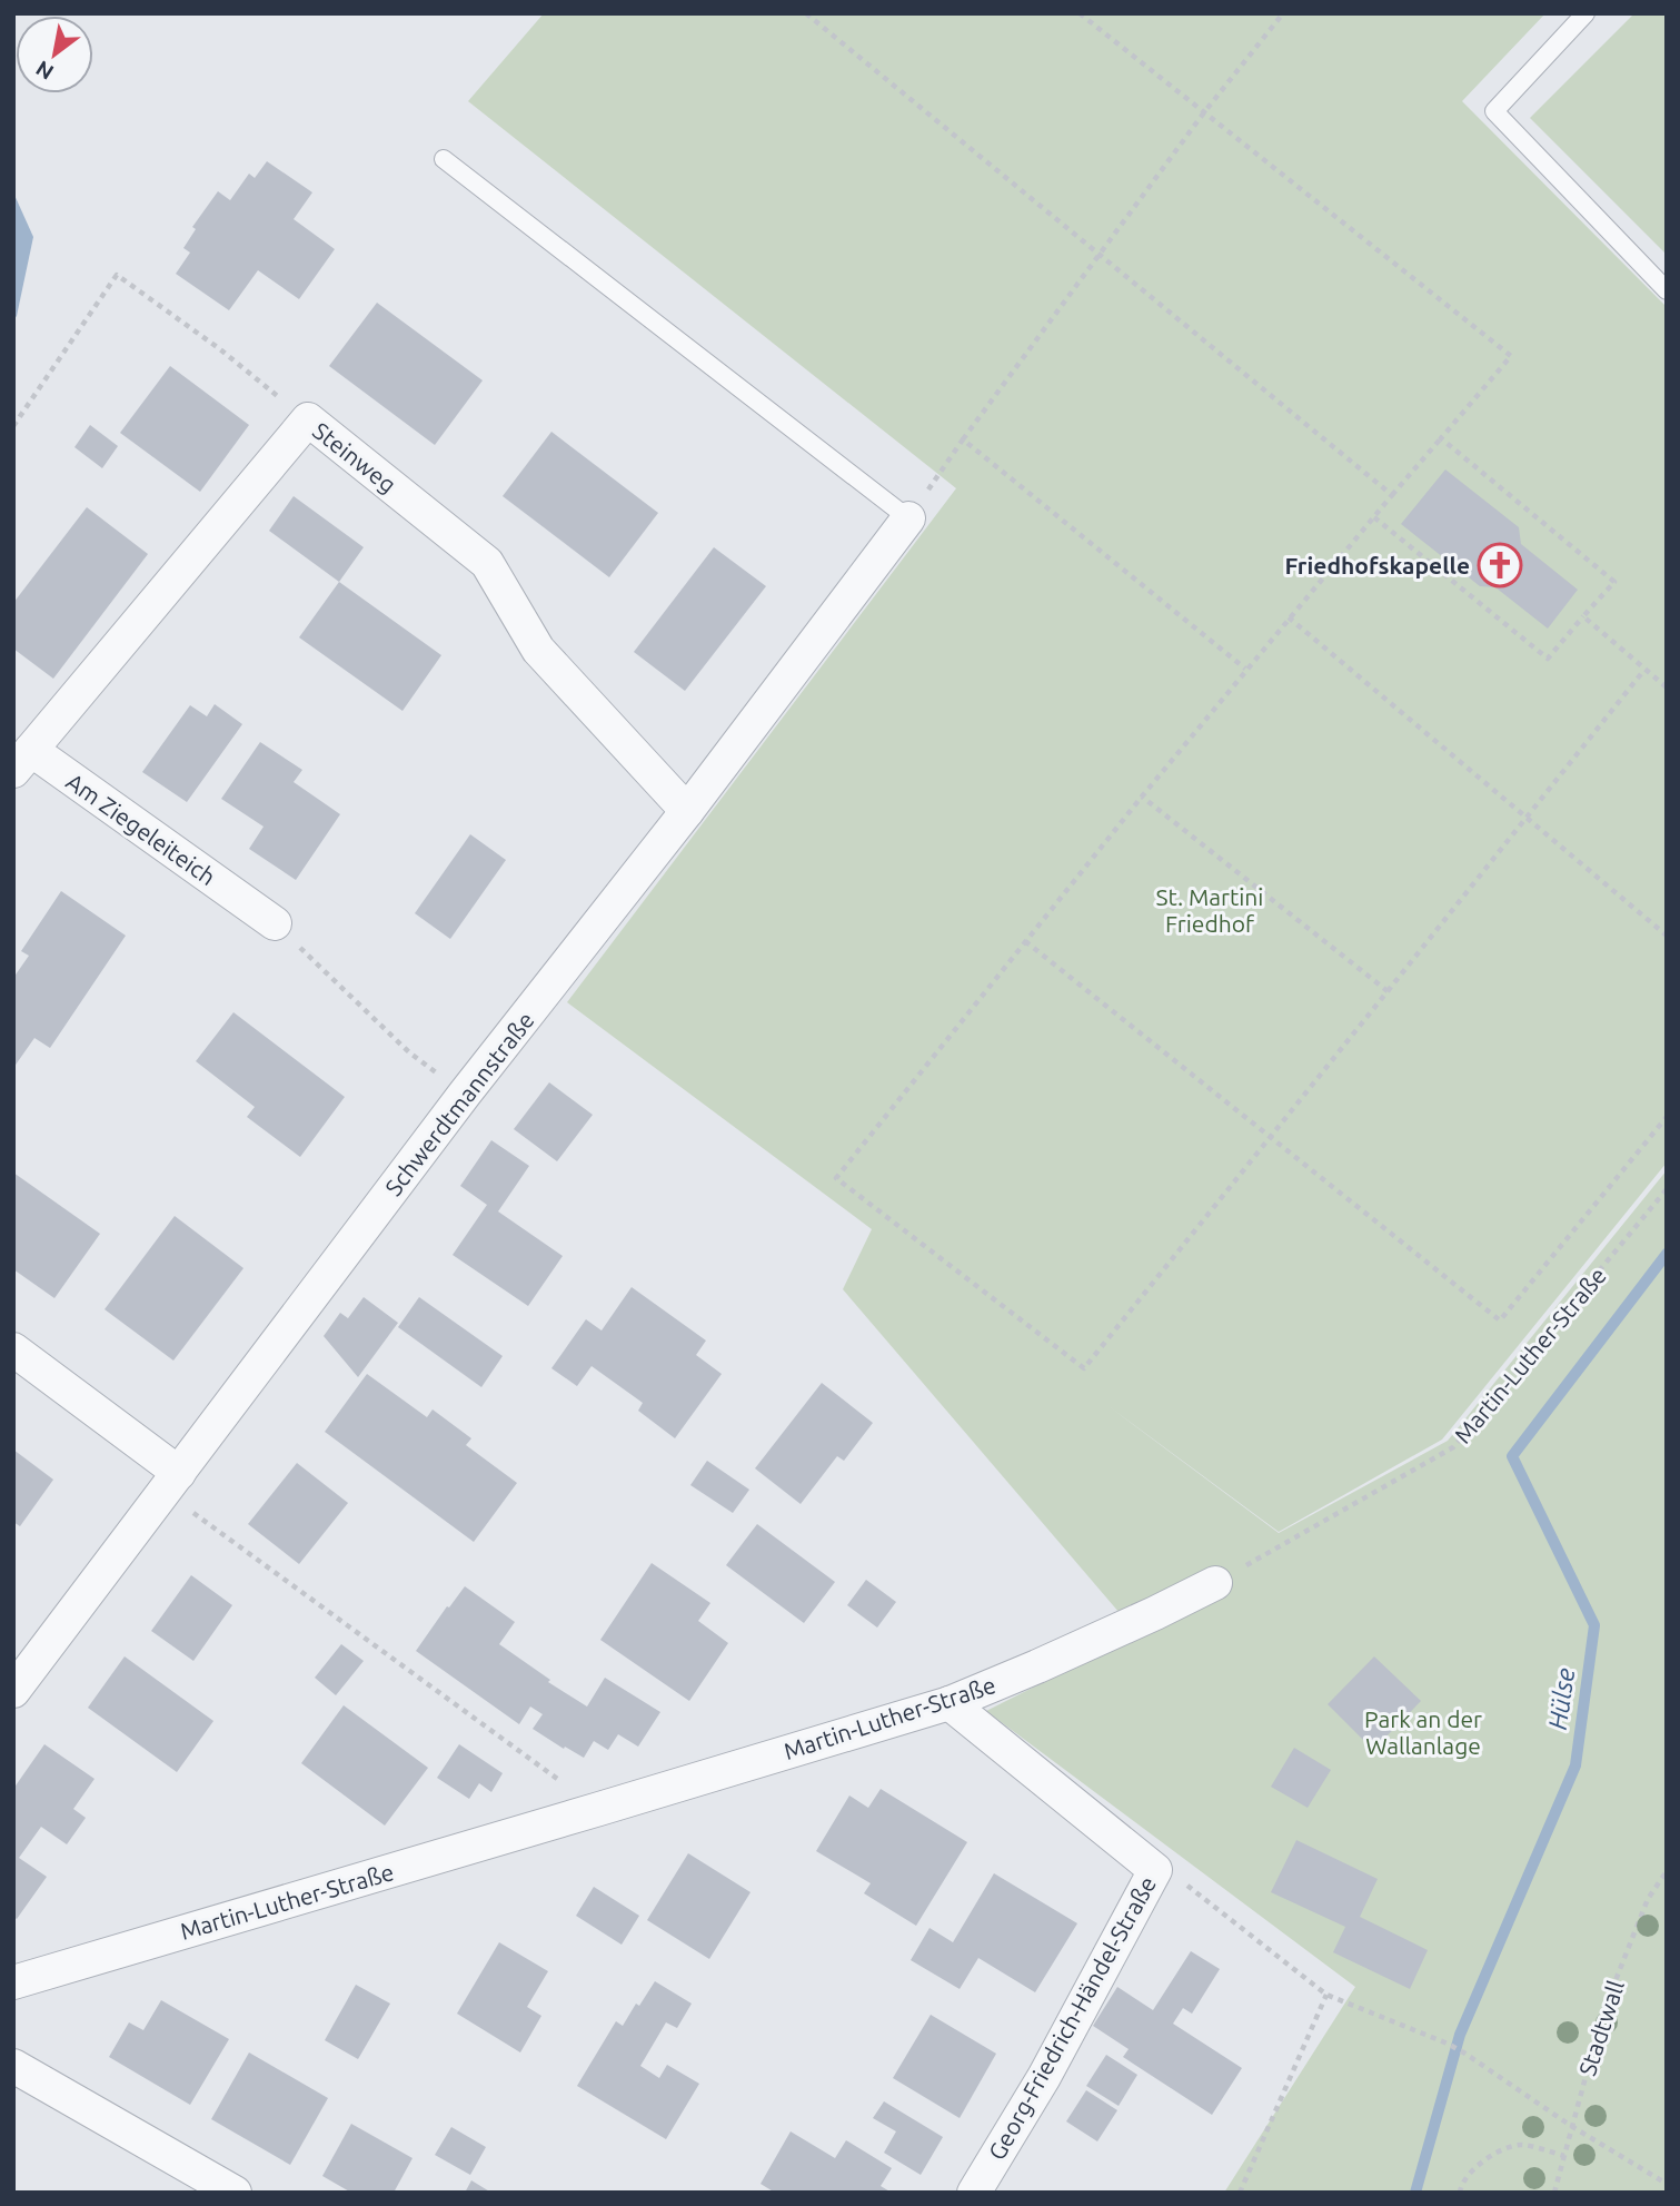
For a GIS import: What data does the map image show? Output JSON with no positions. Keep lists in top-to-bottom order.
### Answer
{
  "streets": {
    "street": [
      "Steinweg",
      "Am Ziegeleiteich",
      "Schwerdtmannstraße",
      "Martin-Luther-Straße",
      "Georg-Friedrich-Händel-Straße"
    ],
    "path": ["Stadtwall"]
  },
  "crossings": [
    ["Steinweg", "Am Ziegeleiteich"],
    ["Steinweg", "Schwerdtmannstraße"],
    ["Martin-Luther-Straße", "Georg-Friedrich-Händel-Straße"]
  ],
  "water": ["Hülse"],
  "parks": ["St. Martini Friedhof", "Park an der Wallanlage"],
  "places": {
    "church": ["Friedhofskapelle"]
  },
  "north": "bottom left"
}
